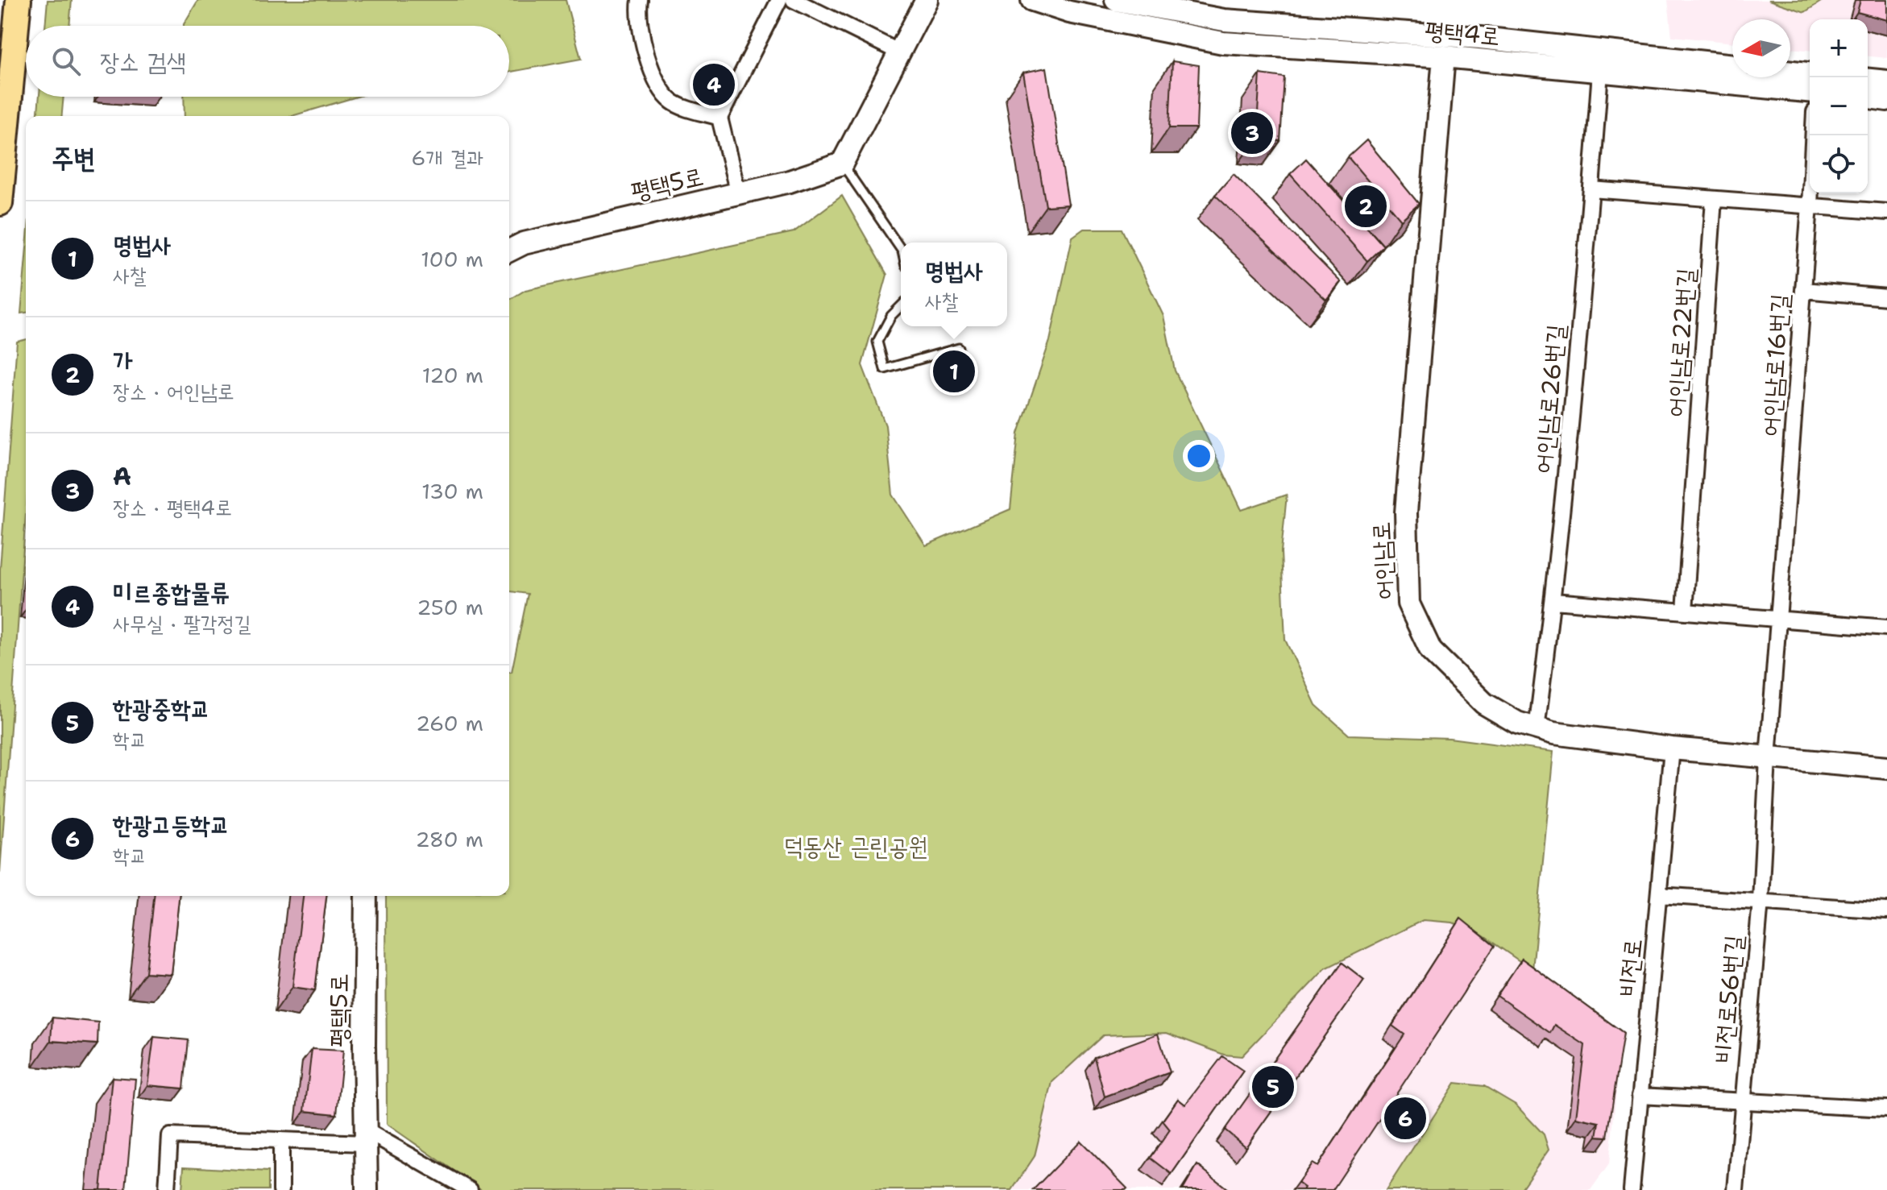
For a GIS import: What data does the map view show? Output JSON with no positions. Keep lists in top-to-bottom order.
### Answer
{
  "streets": {
    "street": [
      "평택4로",
      "평택5로",
      "어인남로22번길",
      "어인남로16번길",
      "어인남로26번길",
      "어인남로",
      "비전로",
      "비전로56번길"
    ]
  },
  "crossings": [
    ["평택4로", "어인남로26번길"],
    ["평택4로", "어인남로"],
    ["어인남로16번길", "어인남로"],
    ["어인남로16번길", "비전로56번길"],
    ["어인남로26번길", "어인남로"],
    ["어인남로", "비전로"],
    ["어인남로", "비전로56번길"]
  ],
  "parks": ["덕동산 근린공원"],
  "north": "left",
  "page": {
    "map_buttons": ["+", "−"],
    "search": "장소 검색",
    "pins": [
      "4",
      "3",
      "2",
      "1",
      "5",
      "6"
    ],
    "heading": ["주변", "6개 결과"],
    "list": [
      {
        "mark": "1",
        "name": "명법사",
        "note": "사찰",
        "value": "100 m"
      },
      {
        "mark": "2",
        "name": "가",
        "note": "장소 · 어인남로",
        "value": "120 m"
      },
      {
        "mark": "3",
        "name": "A",
        "note": "장소 · 평택4로",
        "value": "130 m"
      },
      {
        "mark": "4",
        "name": "미르종합물류",
        "note": "사무실 · 팔각정길",
        "value": "250 m"
      },
      {
        "mark": "5",
        "name": "한광중학교",
        "note": "학교",
        "value": "260 m"
      },
      {
        "mark": "6",
        "name": "한광고등학교",
        "note": "학교",
        "value": "280 m"
      }
    ],
    "popup": ["명법사", "사찰"]
  }
}
